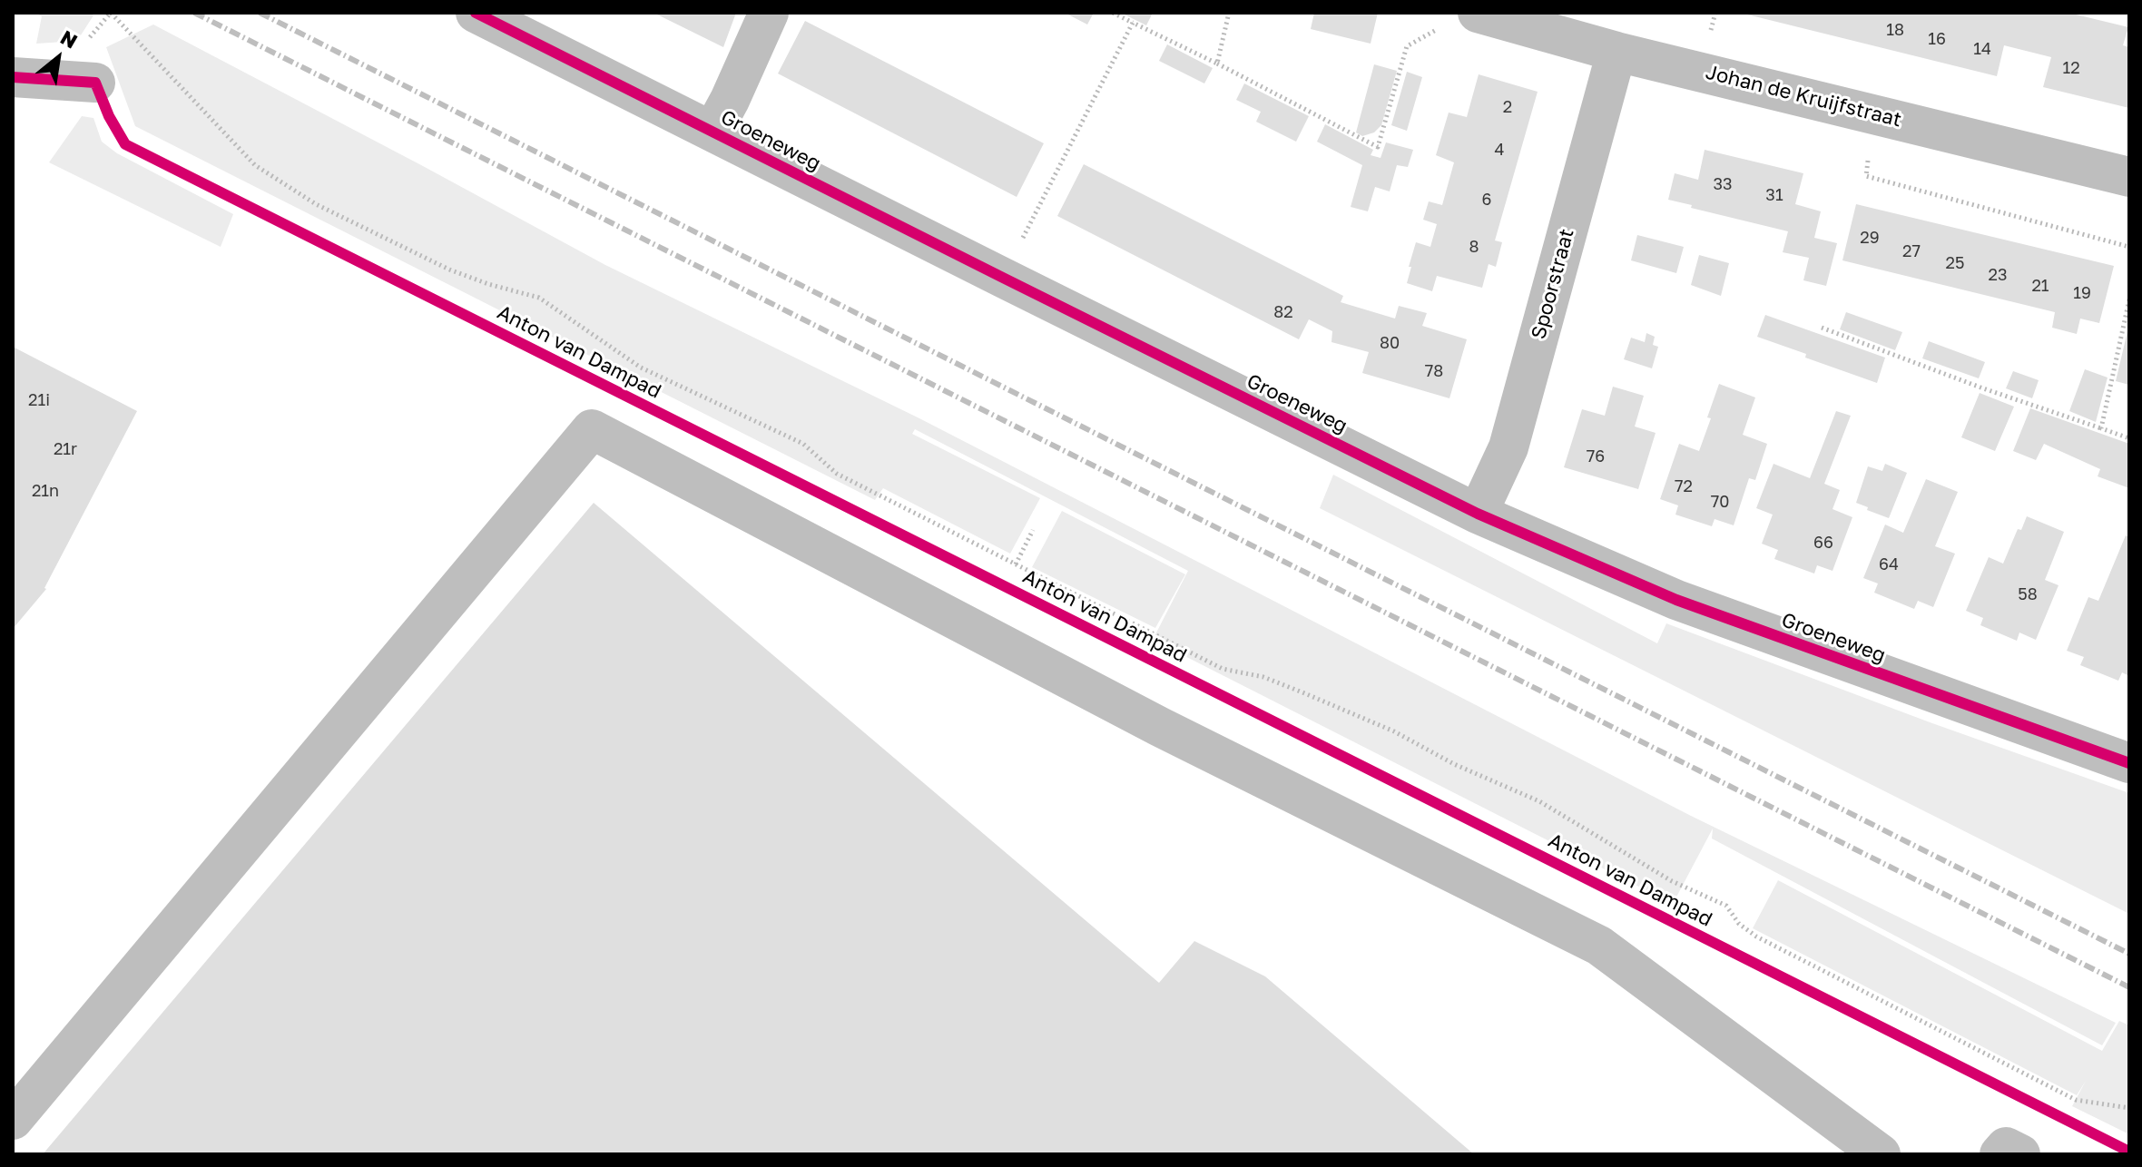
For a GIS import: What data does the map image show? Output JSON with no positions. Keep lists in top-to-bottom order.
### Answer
{
  "streets": {
    "street": ["Johan de Kruijfstraat", "Groeneweg", "Spoorstraat"],
    "cycle path": ["Anton van Dampad"]
  },
  "crossings": [
    ["Johan de Kruijfstraat", "Spoorstraat"],
    ["Groeneweg", "Spoorstraat"]
  ],
  "house_numbers": [
    "18",
    "16",
    "14",
    "12",
    "2",
    "4",
    "33",
    "31",
    "6",
    "29",
    "8",
    "27",
    "25",
    "23",
    "21",
    "19",
    "82",
    "80",
    "78",
    "21i",
    "21r",
    "76",
    "72",
    "21n",
    "70",
    "66",
    "64",
    "58"
  ],
  "north": "top right"
}
